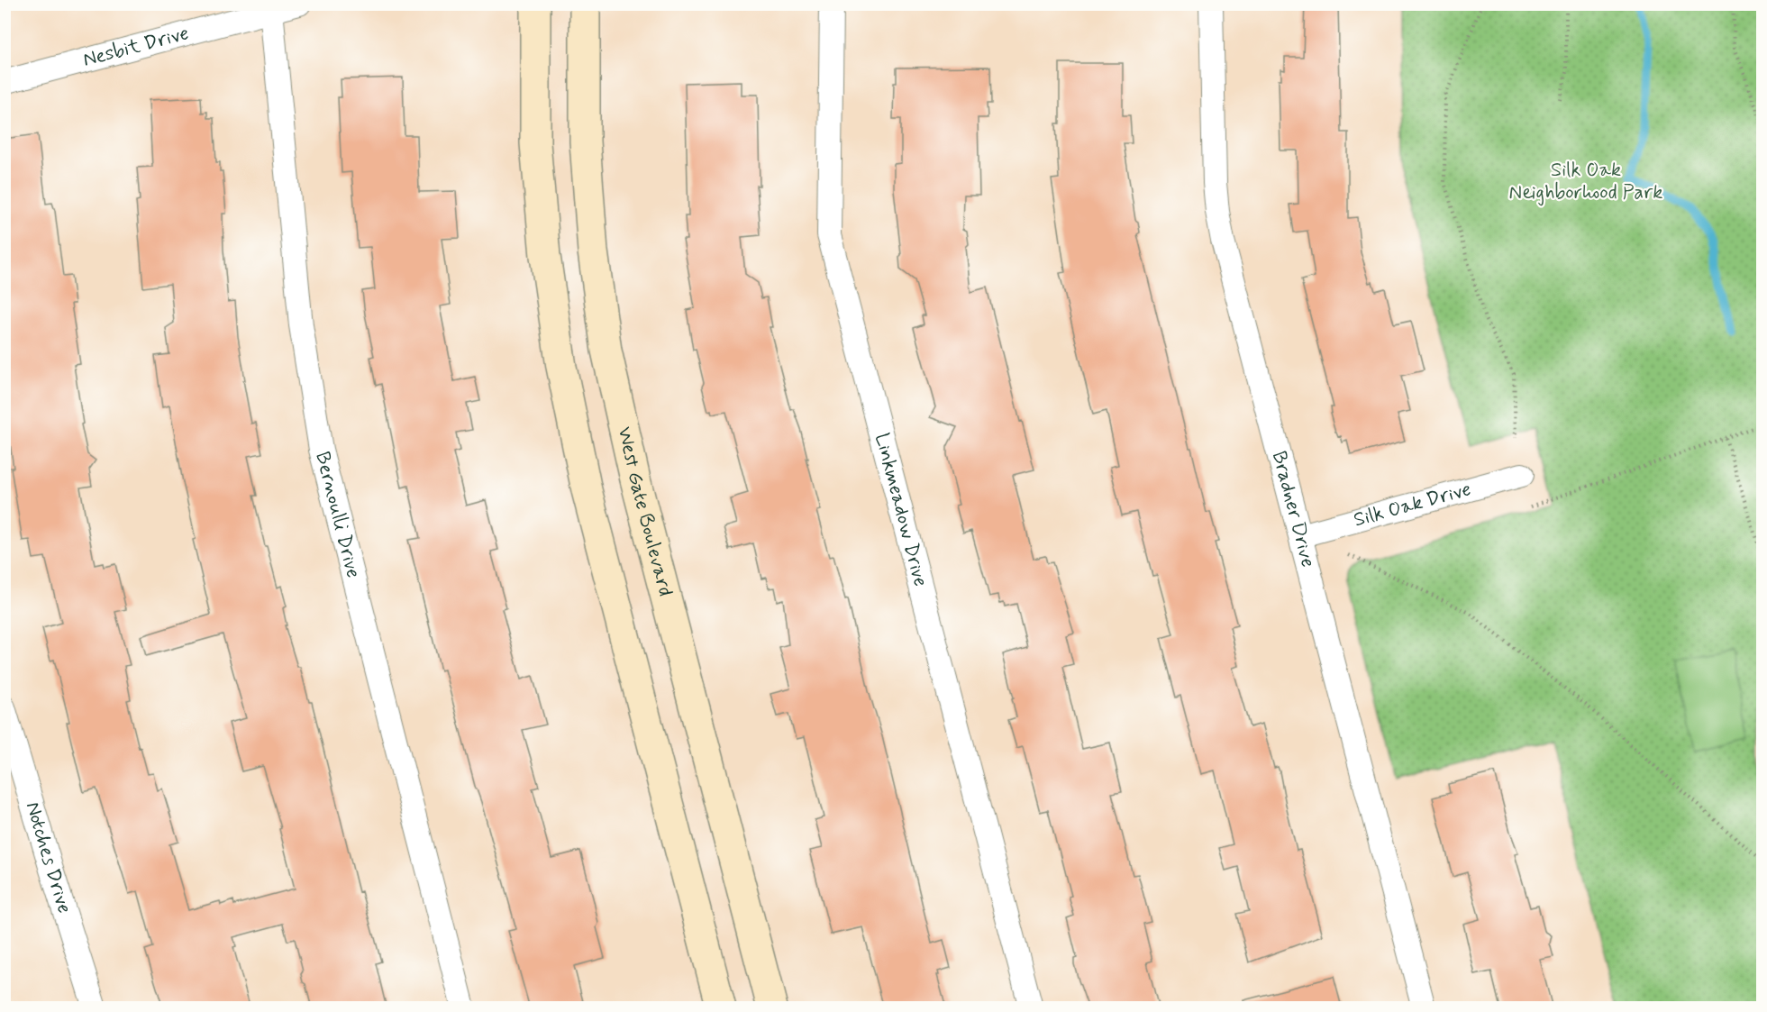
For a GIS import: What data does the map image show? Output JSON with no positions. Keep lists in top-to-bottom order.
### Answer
{
  "streets": {
    "main road": ["West Gate Boulevard"],
    "street": [
      "Nesbit Drive",
      "Silk Oak Drive",
      "Bradner Drive",
      "Linkmeadow Drive",
      "Bernoulli Drive",
      "Notches Drive"
    ]
  },
  "crossings": [
    ["Nesbit Drive", "Bernoulli Drive"],
    ["Silk Oak Drive", "Bradner Drive"]
  ],
  "parks": ["Silk Oak Neighborhood Park"]
}
